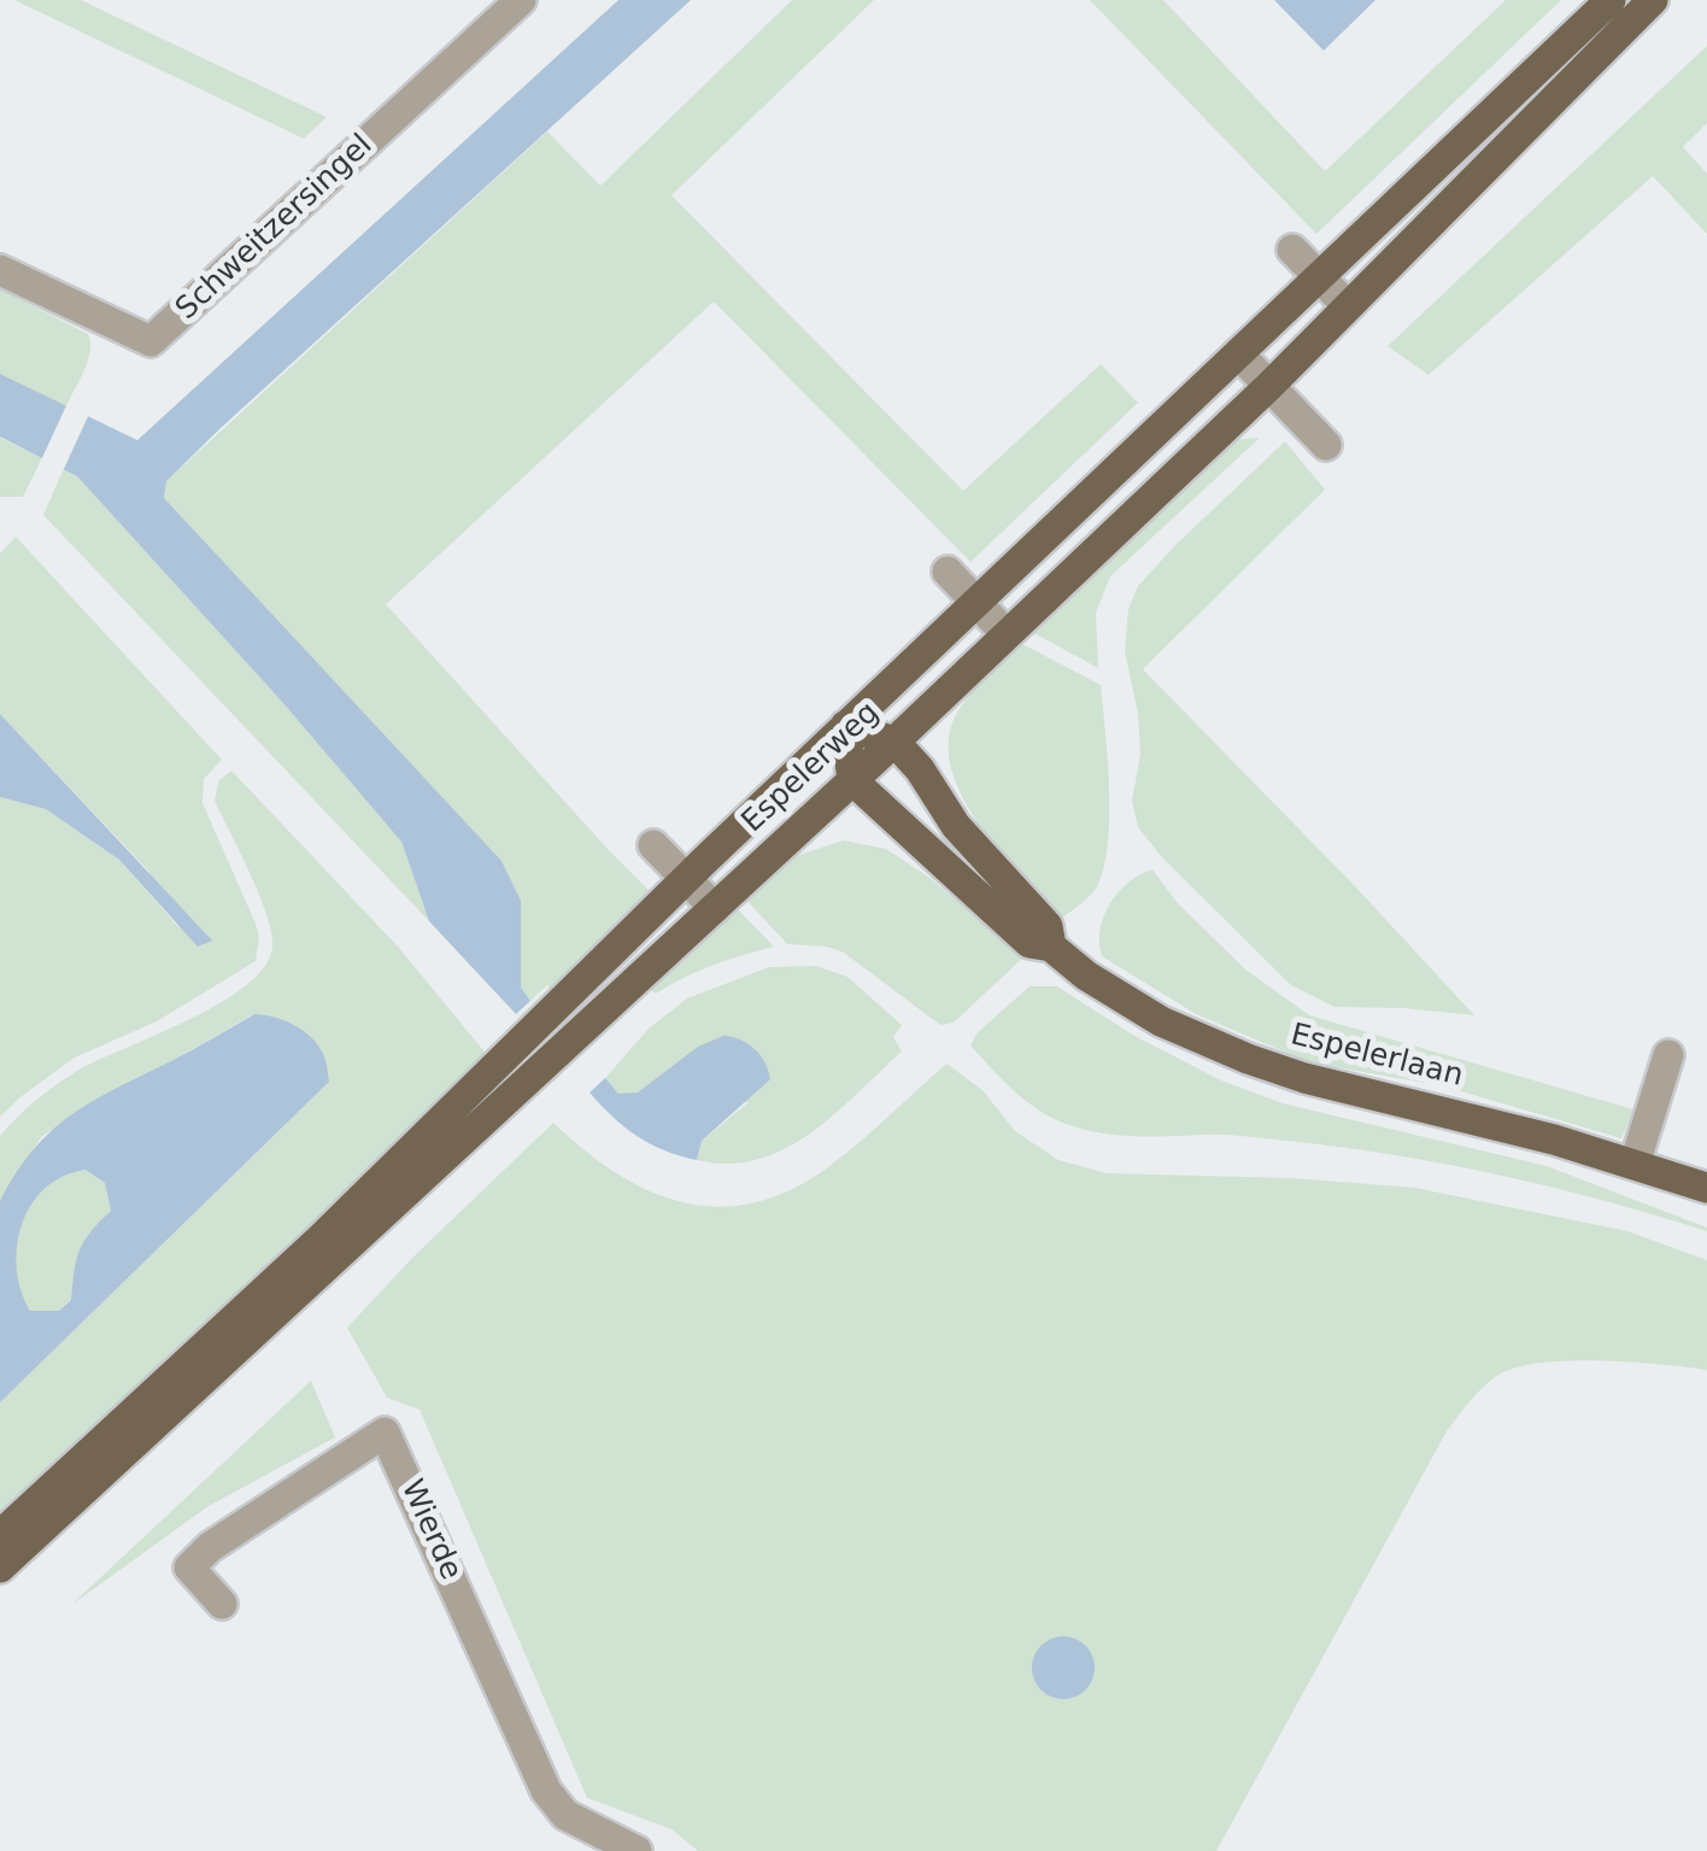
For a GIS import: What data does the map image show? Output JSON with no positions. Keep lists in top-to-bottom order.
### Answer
{
  "streets": {
    "main road": ["Espelerweg", "Espelerlaan"],
    "street": ["Schweitzersingel", "Wierde"]
  },
  "crossings": [
    ["Espelerweg", "Espelerlaan"]
  ]
}
